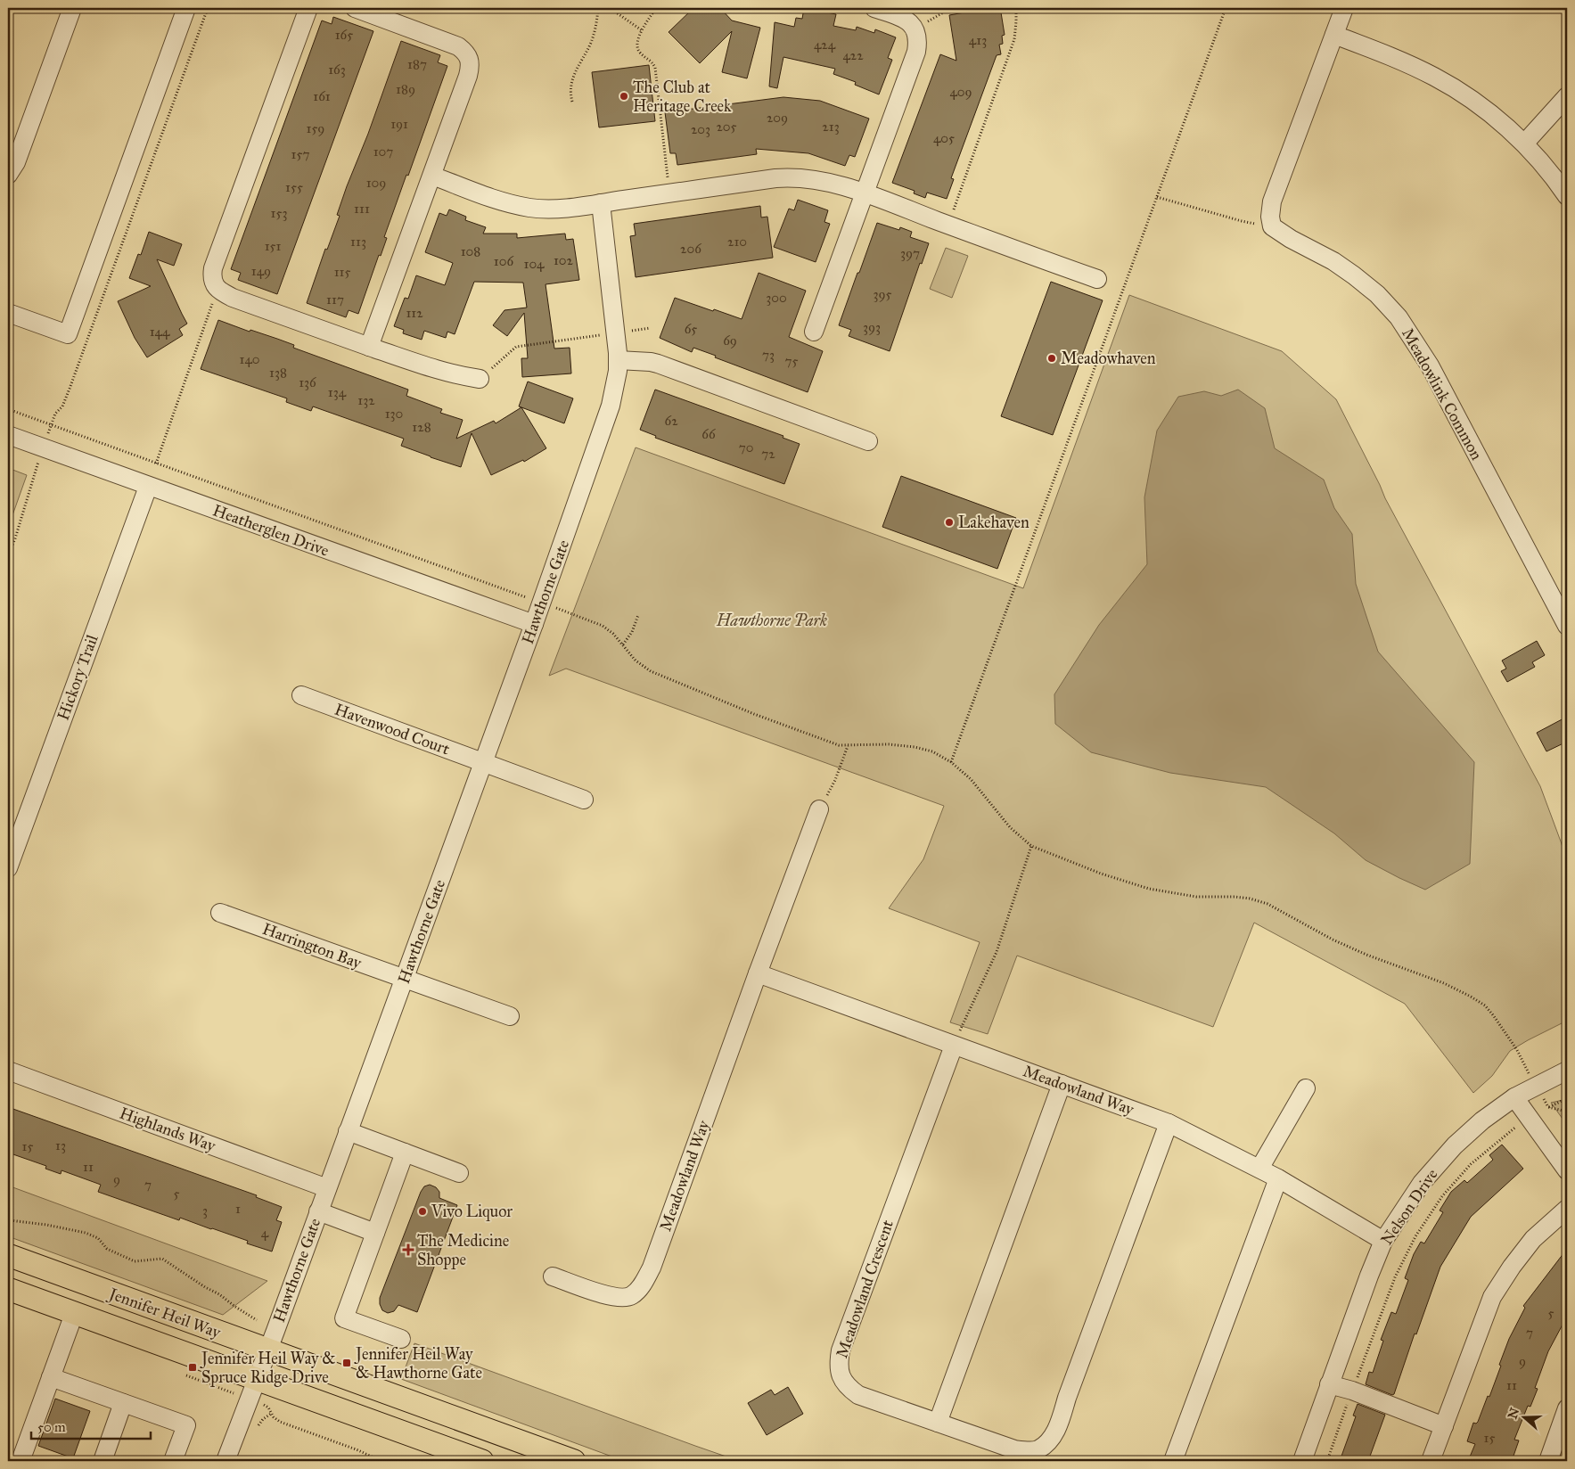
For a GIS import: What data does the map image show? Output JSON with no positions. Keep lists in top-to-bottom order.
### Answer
{
  "streets": {
    "main road": ["Jennifer Heil Way"],
    "street": [
      "Meadowlink Common",
      "Heatherglen Drive",
      "Hawthorne Gate",
      "Hickory Trail",
      "Havenwood Court",
      "Harrington Bay",
      "Meadowland Way",
      "Highlands Way",
      "Nelson Drive",
      "Meadowland Crescent"
    ]
  },
  "crossings": [
    ["Heatherglen Drive", "Hawthorne Gate"],
    ["Heatherglen Drive", "Hickory Trail"],
    ["Hawthorne Gate", "Havenwood Court"],
    ["Hawthorne Gate", "Harrington Bay"],
    ["Hawthorne Gate", "Highlands Way"],
    ["Hawthorne Gate", "Jennifer Heil Way"],
    ["Meadowland Way", "Nelson Drive"],
    ["Meadowland Way", "Meadowland Crescent"]
  ],
  "parks": ["Hawthorne Park"],
  "places": {
    "other": [
      "The Club at Heritage Creek",
      "Meadowhaven",
      "Lakehaven",
      "Vivo Liquor"
    ],
    "health": ["The Medicine Shoppe"],
    "transit": ["Jennifer Heil Way & Hawthorne Gate", "Jennifer Heil Way & Spruce Ridge Drive"]
  },
  "house_numbers": [
    "165",
    "413",
    "424",
    "422",
    "187",
    "163",
    "189",
    "409",
    "161",
    "209",
    "191",
    "205",
    "213",
    "159",
    "203",
    "405",
    "107",
    "157",
    "109",
    "155",
    "111",
    "153",
    "113",
    "210",
    "151",
    "206",
    "108",
    "397",
    "102",
    "106",
    "104",
    "149",
    "115",
    "395",
    "300",
    "117",
    "112",
    "393",
    "65",
    "144",
    "69",
    "73",
    "140",
    "75",
    "138",
    "136",
    "134",
    "132",
    "130",
    "62",
    "128",
    "66",
    "70",
    "72",
    "13",
    "15",
    "11",
    "9",
    "7",
    "5",
    "1",
    "3",
    "4",
    "5",
    "7",
    "9",
    "11",
    "15"
  ],
  "scale_bar": "50 m",
  "north": "left"
}
